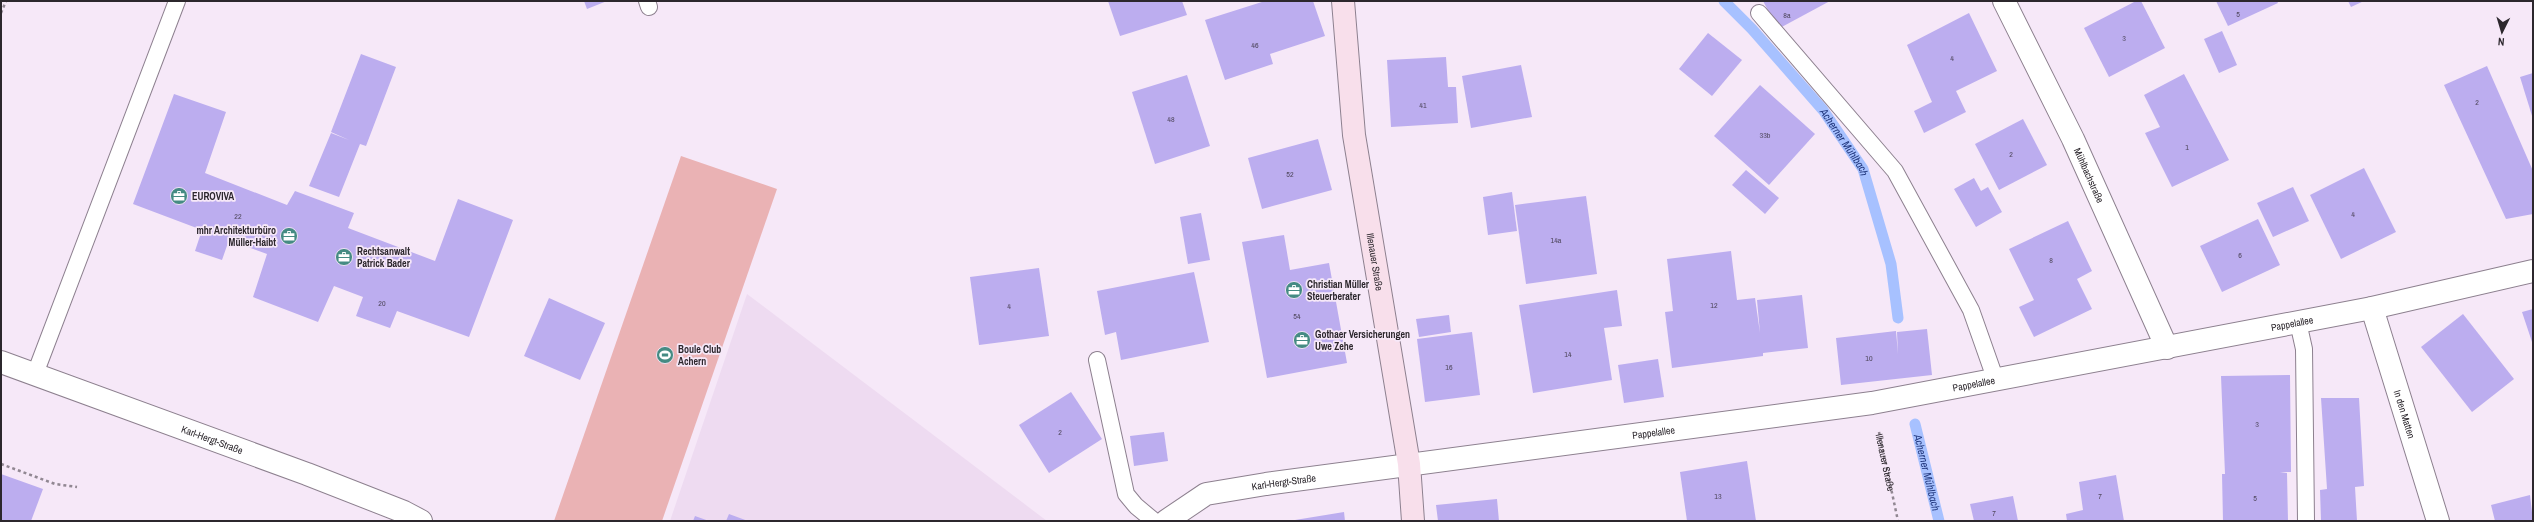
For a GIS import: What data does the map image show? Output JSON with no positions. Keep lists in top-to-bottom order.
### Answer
{
  "streets": {
    "main road": ["Illenauer Straße"],
    "street": [
      "Mühlbachstraße",
      "Pappelallee",
      "In den Matten",
      "Karl-Hergt-Straße"
    ]
  },
  "crossings": [
    ["Mühlbachstraße", "Pappelallee"],
    ["Illenauer Straße", "Pappelallee"],
    ["Illenauer Straße", "Karl-Hergt-Straße"],
    ["Pappelallee", "In den Matten"],
    ["Pappelallee", "Karl-Hergt-Straße"]
  ],
  "water": ["Acherner Mühlbach"],
  "places": {
    "office": [
      "EUROVIVA",
      "mhr Architekturbüro Müller-Haibt",
      "Rechtsanwalt Patrick Bader",
      "Christian Müller Steuerberater",
      "Gothaer Versicherungen Uwe Zehe"
    ],
    "sports": ["Boule Club Achern"]
  },
  "house_numbers": [
    "5",
    "8a",
    "3",
    "46",
    "4",
    "2",
    "41",
    "48",
    "33b",
    "1",
    "2",
    "52",
    "4",
    "22",
    "14a",
    "6",
    "8",
    "20",
    "12",
    "4",
    "54",
    "14",
    "10",
    "16",
    "3",
    "2",
    "13",
    "7",
    "5",
    "7"
  ],
  "north": "bottom"
}
